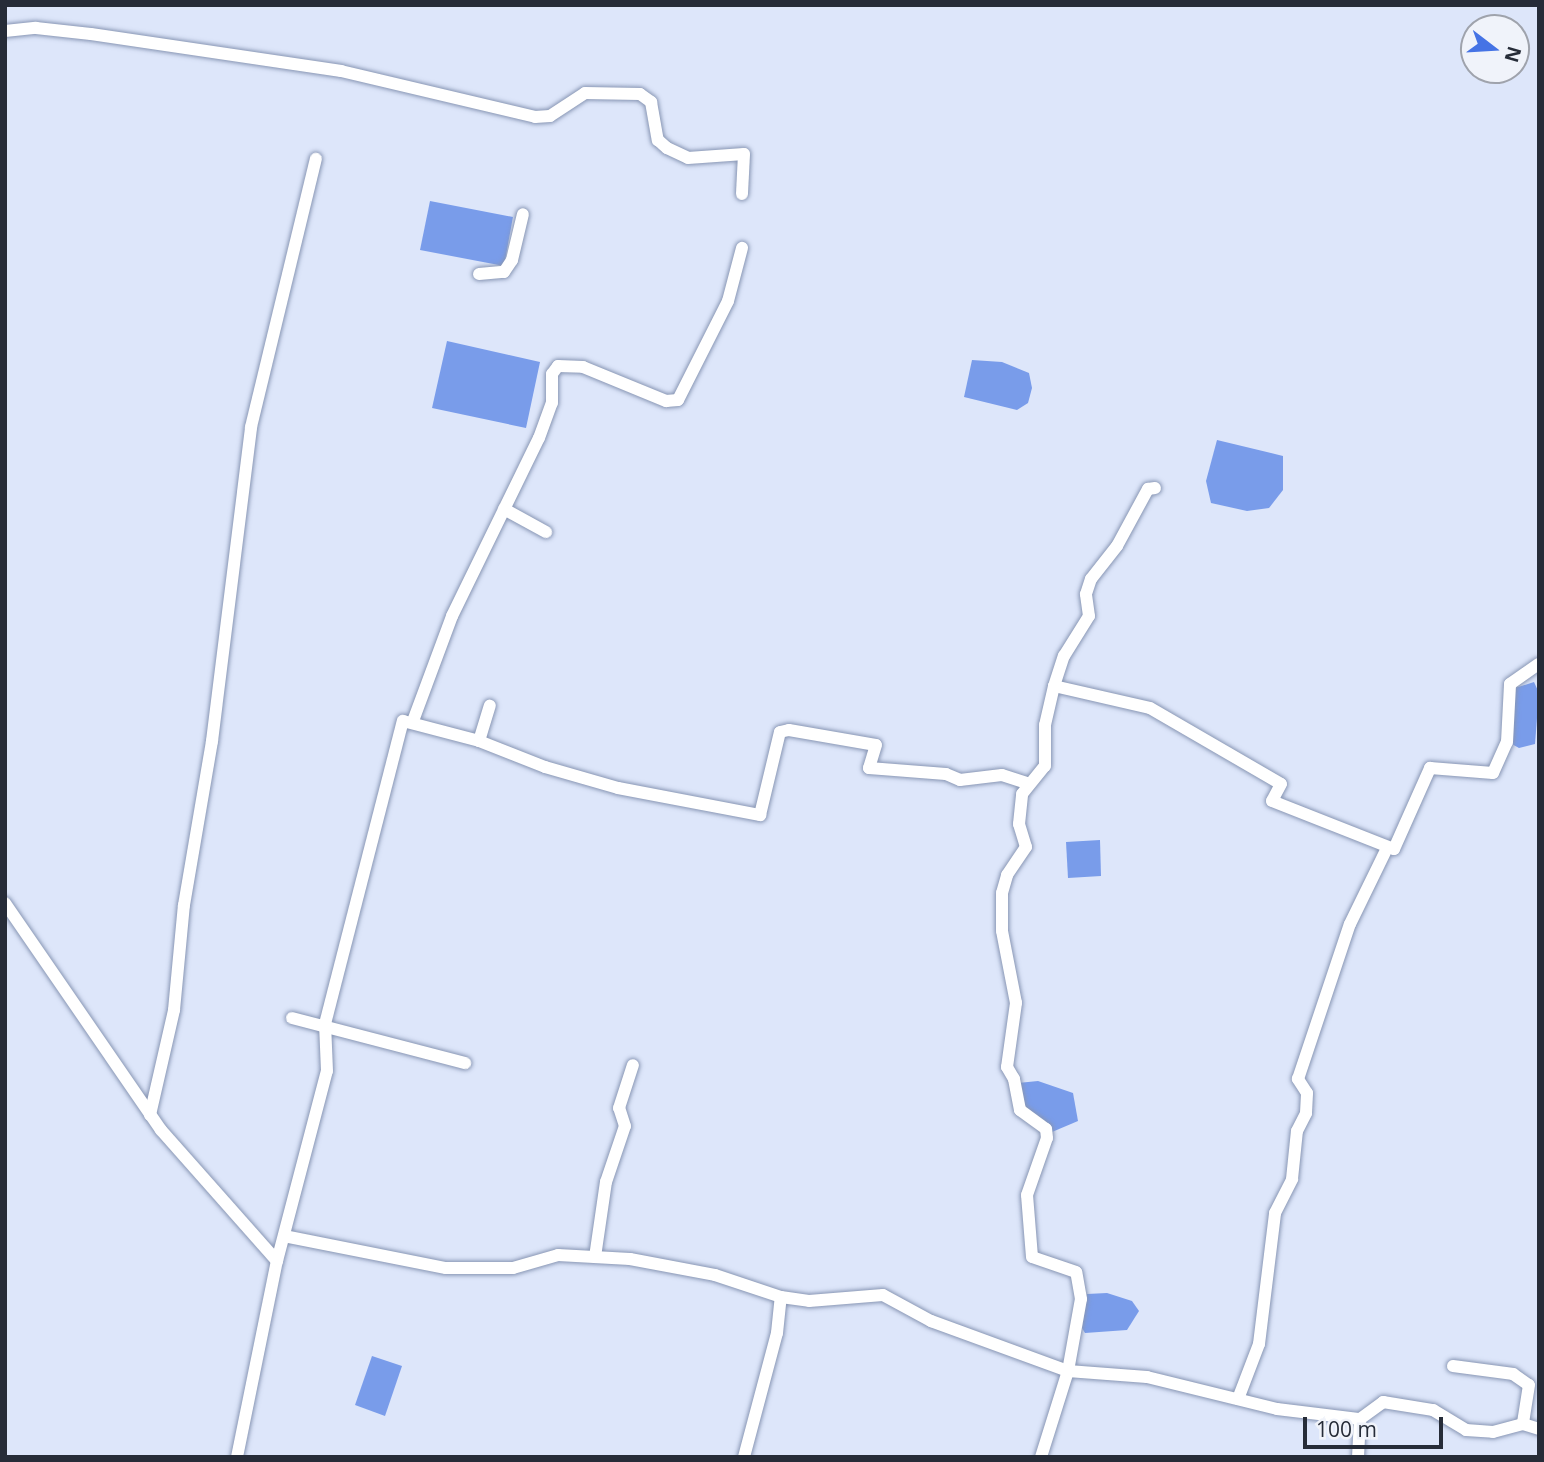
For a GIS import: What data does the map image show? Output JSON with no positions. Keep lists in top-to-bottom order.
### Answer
{
  "scale_bar": "100 m",
  "north": "right"
}
